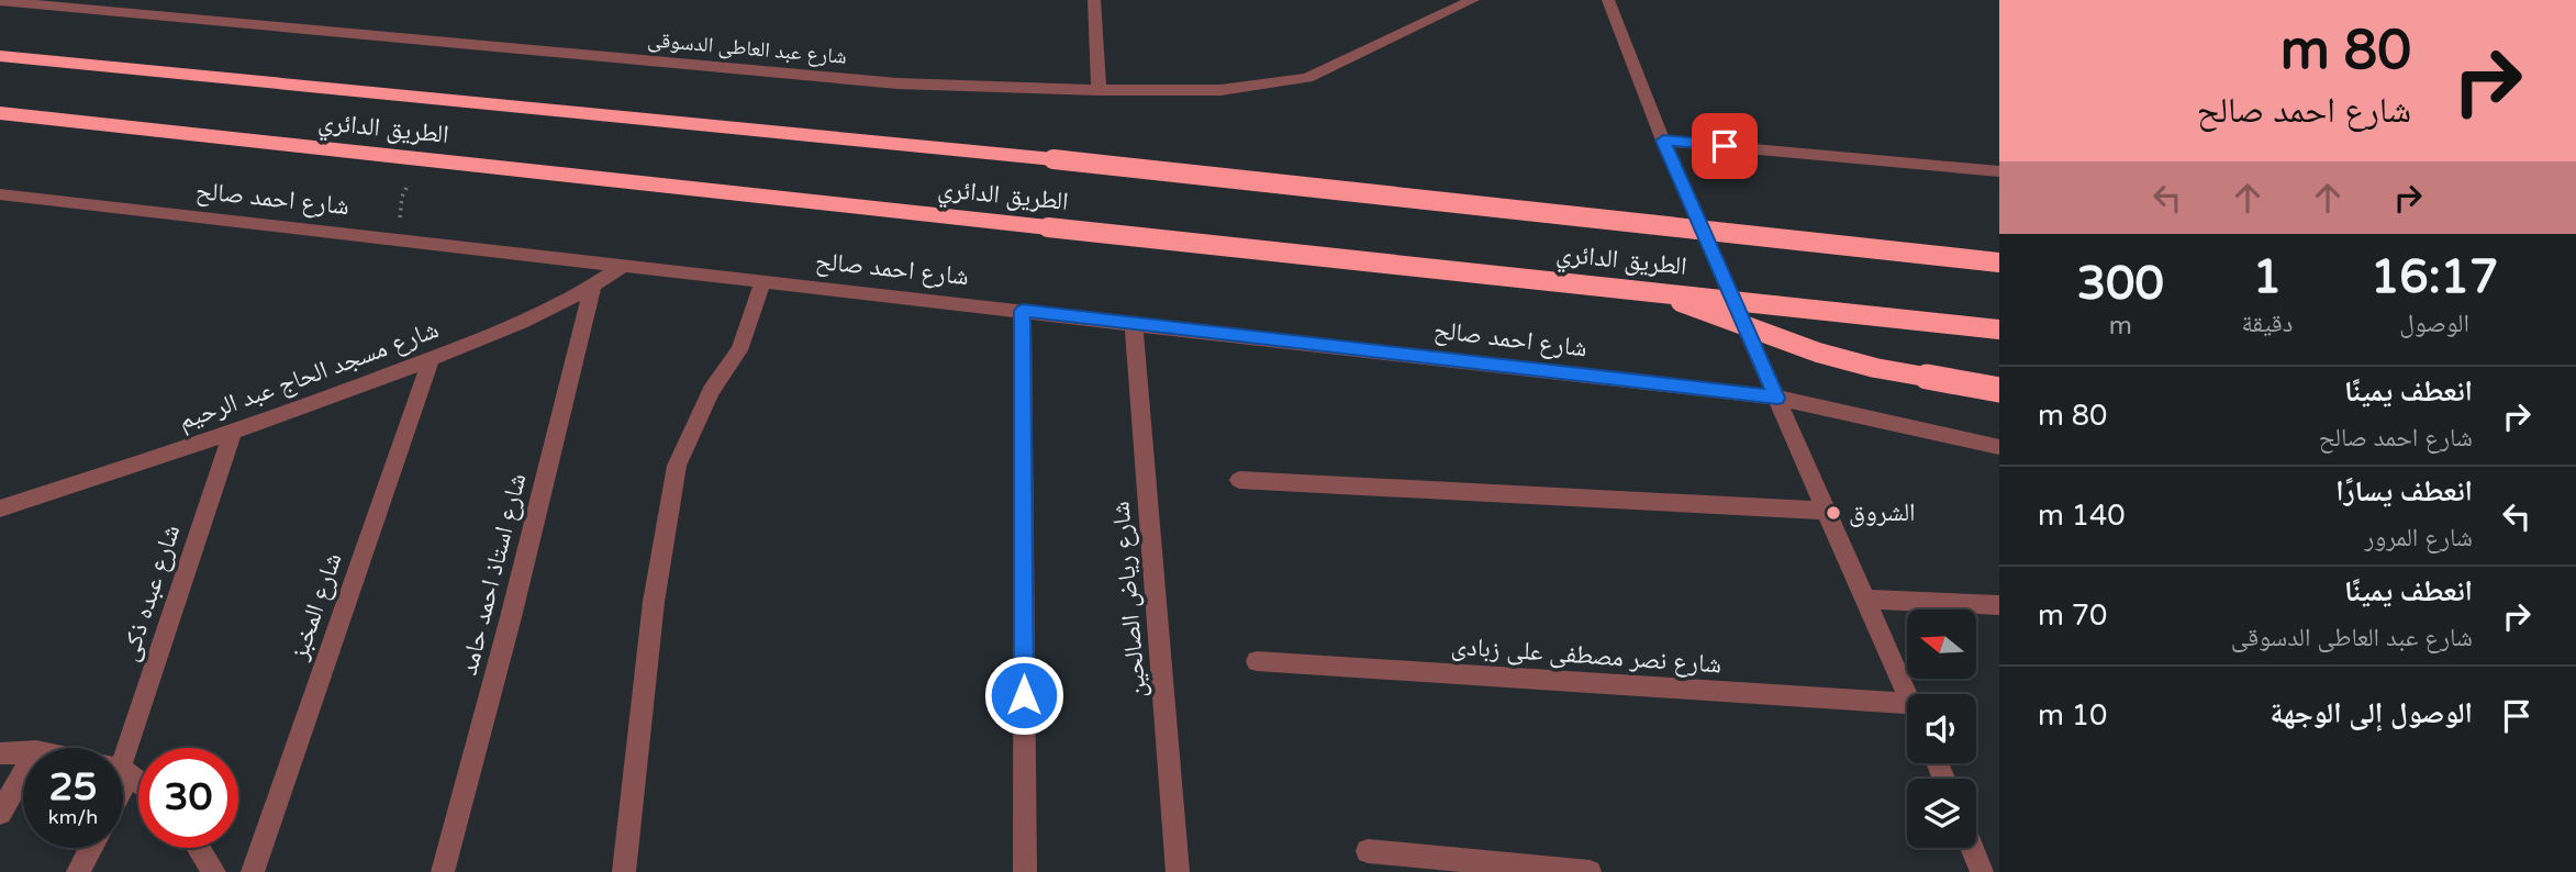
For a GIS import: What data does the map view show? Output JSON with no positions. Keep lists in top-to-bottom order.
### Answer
{
  "streets": {
    "highway": ["الطريق الدائري"],
    "street": [
      "شارع عبد العاطى الدسوقى",
      "شارع احمد صالح",
      "شارع مسجد الحاج عبد الرحيم",
      "شارع استاذ احمد حامد",
      "شارع عبده ذكى",
      "شارع رياض الصالحين",
      "شارع المخبز",
      "شارع نصر مصطفى على زبادى"
    ]
  },
  "crossings": [
    ["شارع احمد صالح", "شارع مسجد الحاج عبد الرحيم"],
    ["شارع احمد صالح", "شارع رياض الصالحين"],
    ["شارع مسجد الحاج عبد الرحيم", "شارع استاذ احمد حامد"],
    ["شارع مسجد الحاج عبد الرحيم", "شارع عبده ذكى"],
    ["شارع مسجد الحاج عبد الرحيم", "شارع المخبز"]
  ],
  "places": ["الشروق"],
  "north": "left",
  "page": {
    "turn": ["80 m", "شارع احمد صالح"],
    "eta": [
      "16:17",
      "الوصول",
      "1",
      "دقيقة",
      "300",
      "m"
    ],
    "list": [
      {
        "name": "انعطف يمينًا",
        "note": "شارع احمد صالح",
        "value": "80 m"
      },
      {
        "name": "انعطف يسارًا",
        "note": "شارع المرور",
        "value": "140 m"
      },
      {
        "name": "انعطف يمينًا",
        "note": "شارع عبد العاطى الدسوقى",
        "value": "70 m"
      },
      {
        "name": "الوصول إلى الوجهة",
        "value": "10 m"
      }
    ],
    "speed": "25 km/h",
    "limit": "30"
  }
}
